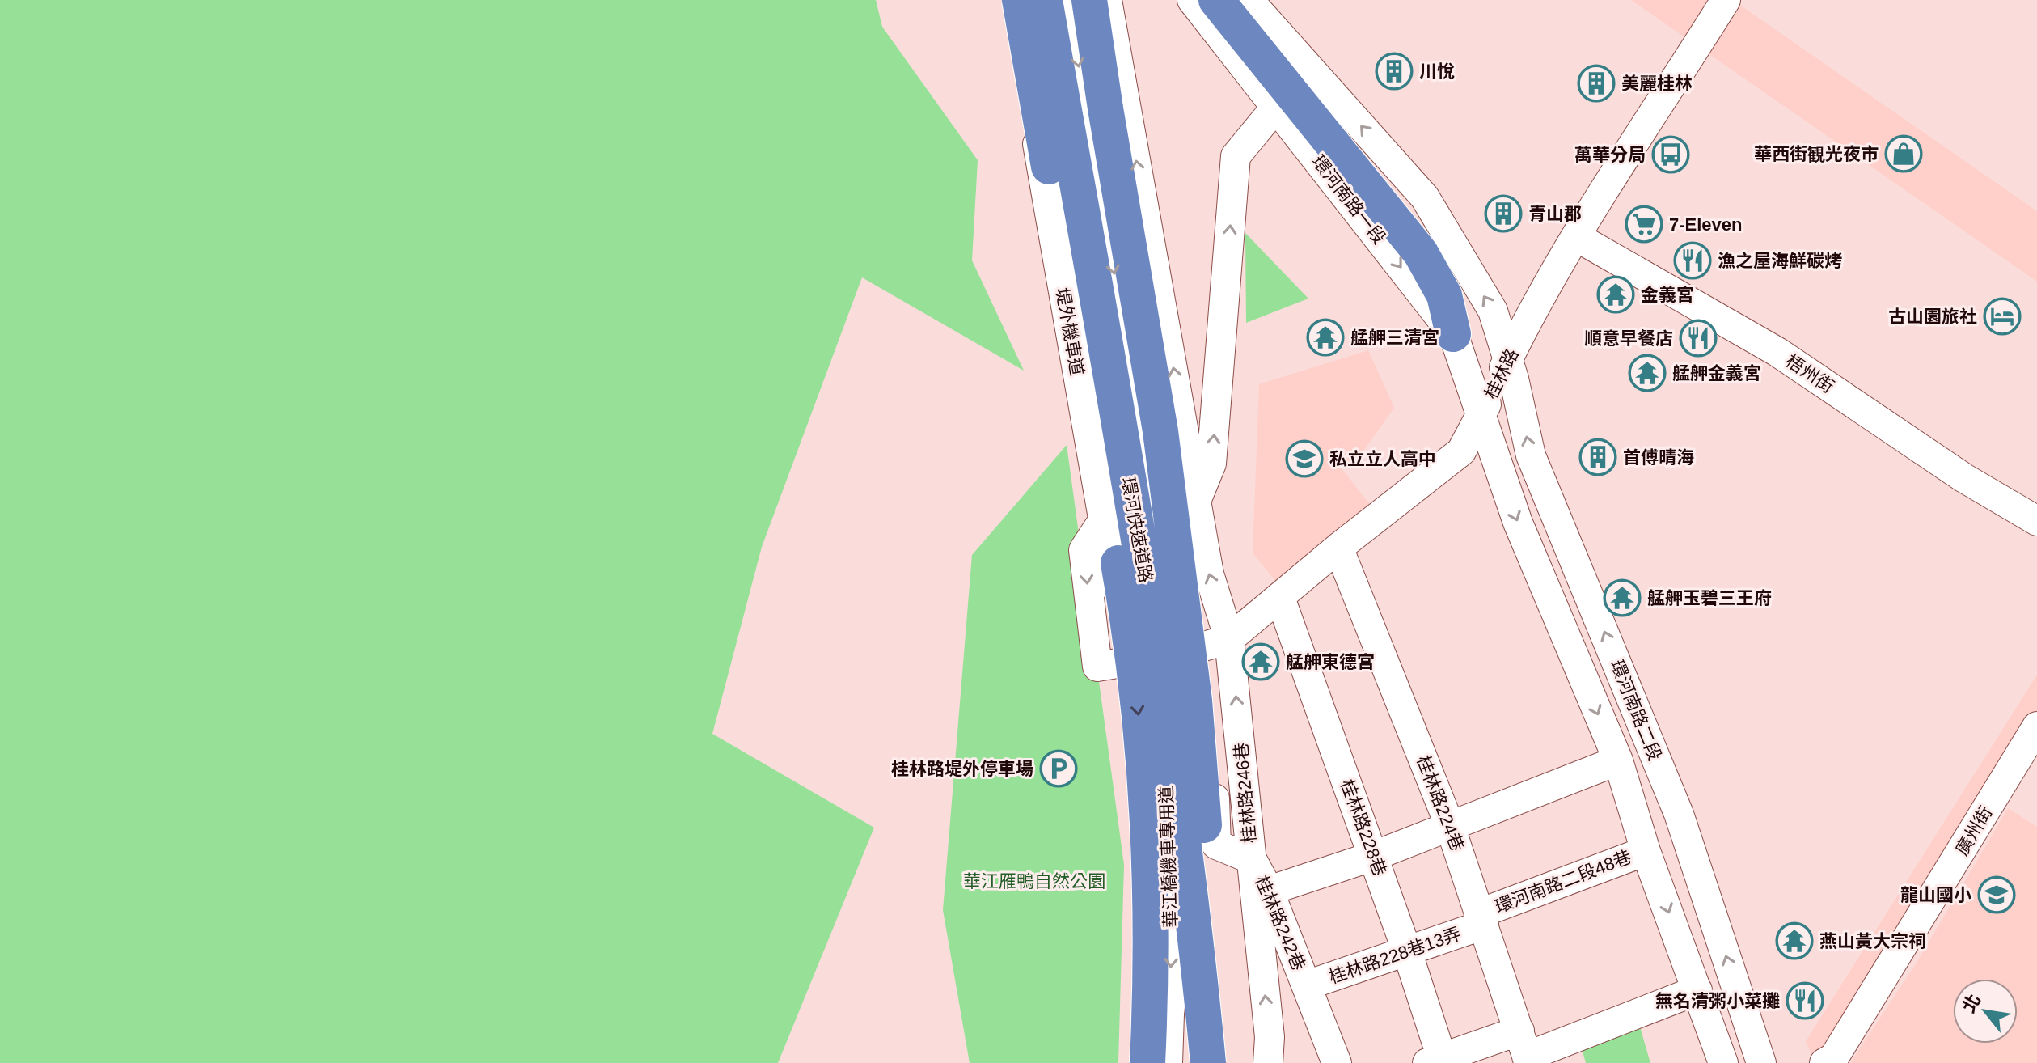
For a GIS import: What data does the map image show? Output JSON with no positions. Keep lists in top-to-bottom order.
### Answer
{
  "streets": {
    "highway": ["環河快速道路"],
    "street": [
      "環河南路一段",
      "堤外機車道",
      "桂林路",
      "梧州街",
      "環河南路二段",
      "桂林路246巷",
      "桂林路224巷",
      "桂林路228巷",
      "廣州街",
      "華江橋機車專用道",
      "環河南路二段48巷",
      "桂林路242巷",
      "桂林路228巷13弄"
    ]
  },
  "crossings": [
    ["環河南路一段", "桂林路"],
    ["環河南路一段", "環河南路二段"],
    ["堤外機車道", "桂林路"],
    ["桂林路", "梧州街"],
    ["桂林路", "環河南路二段"],
    ["桂林路", "桂林路246巷"],
    ["桂林路", "桂林路224巷"],
    ["桂林路", "桂林路228巷"],
    ["桂林路", "華江橋機車專用道"],
    ["桂林路", "桂林路242巷"],
    ["環河南路二段", "環河南路二段48巷"],
    ["桂林路246巷", "桂林路242巷"],
    ["桂林路224巷", "環河南路二段48巷"],
    ["桂林路224巷", "桂林路228巷13弄"],
    ["桂林路228巷", "桂林路228巷13弄"],
    ["華江橋機車專用道", "桂林路242巷"],
    ["環河南路二段48巷", "桂林路228巷13弄"],
    ["桂林路242巷", "桂林路228巷13弄"]
  ],
  "one_way": ["華江橋機車專用道"],
  "parks": ["華江雁鴨自然公園"],
  "places": {
    "building": [
      "川悅",
      "美麗桂林",
      "青山郡",
      "首傅晴海"
    ],
    "shop": ["華西街観光夜市"],
    "bus stop": ["萬華分局"],
    "supermarket": ["7-Eleven"],
    "restaurant": ["漁之屋海鮮碳烤", "順意早餐店", "無名清粥小菜攤"],
    "temple": [
      "金義宮",
      "艋舺三清宮",
      "艋舺金義宮",
      "艋舺玉碧三王府",
      "艋舺東德宮",
      "燕山黃大宗祠"
    ],
    "hotel": ["古山園旅社"],
    "school or university": ["私立立人高中", "龍山國小"],
    "parking": ["桂林路堤外停車場"]
  },
  "north": "top left"
}
